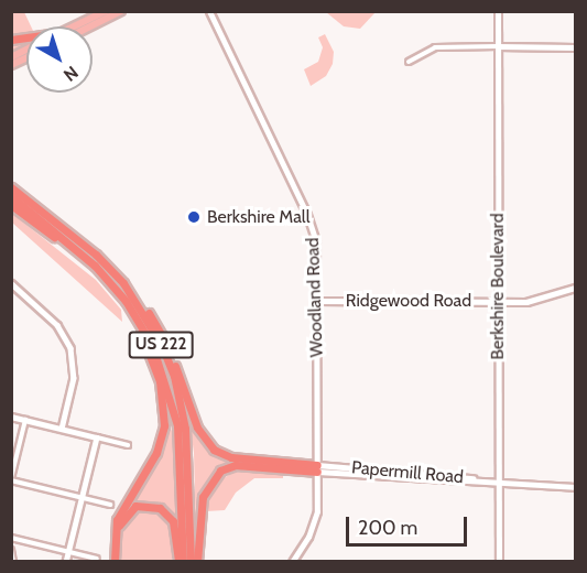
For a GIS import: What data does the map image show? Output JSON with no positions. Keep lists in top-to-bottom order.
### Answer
{
  "streets": {
    "highway": ["US 222"],
    "main road": ["Berkshire Boulevard", "Woodland Road", "Papermill Road"],
    "street": ["Ridgewood Road"]
  },
  "crossings": [
    ["Berkshire Boulevard", "Ridgewood Road"],
    ["Berkshire Boulevard", "Papermill Road"],
    ["Woodland Road", "Ridgewood Road"],
    ["Woodland Road", "Papermill Road"]
  ],
  "places": ["Berkshire Mall"],
  "scale_bar": "200 m",
  "north": "bottom right"
}
